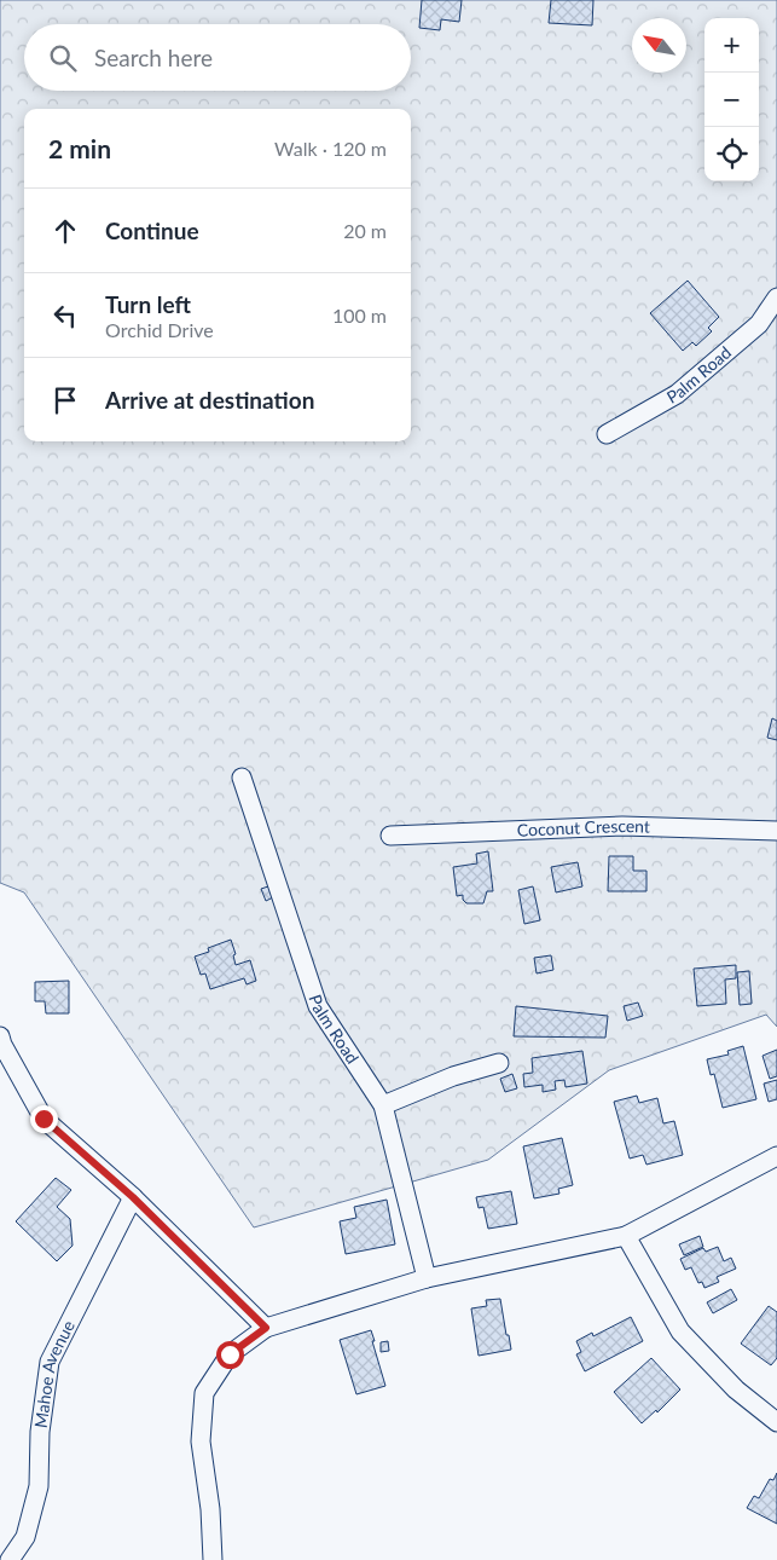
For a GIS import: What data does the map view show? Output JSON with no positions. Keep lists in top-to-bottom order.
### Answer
{
  "streets": {
    "street": ["Palm Road", "Coconut Crescent", "Mahoe Avenue"]
  },
  "north": "top left",
  "page": {
    "map_buttons": ["+", "−"],
    "search": "Search here",
    "heading": ["2 min", "Walk · 120 m"],
    "list": [
      ["Continue", "20 m"],
      ["Turn left", "Orchid Drive", "100 m"],
      "Arrive at destination"
    ]
  }
}
